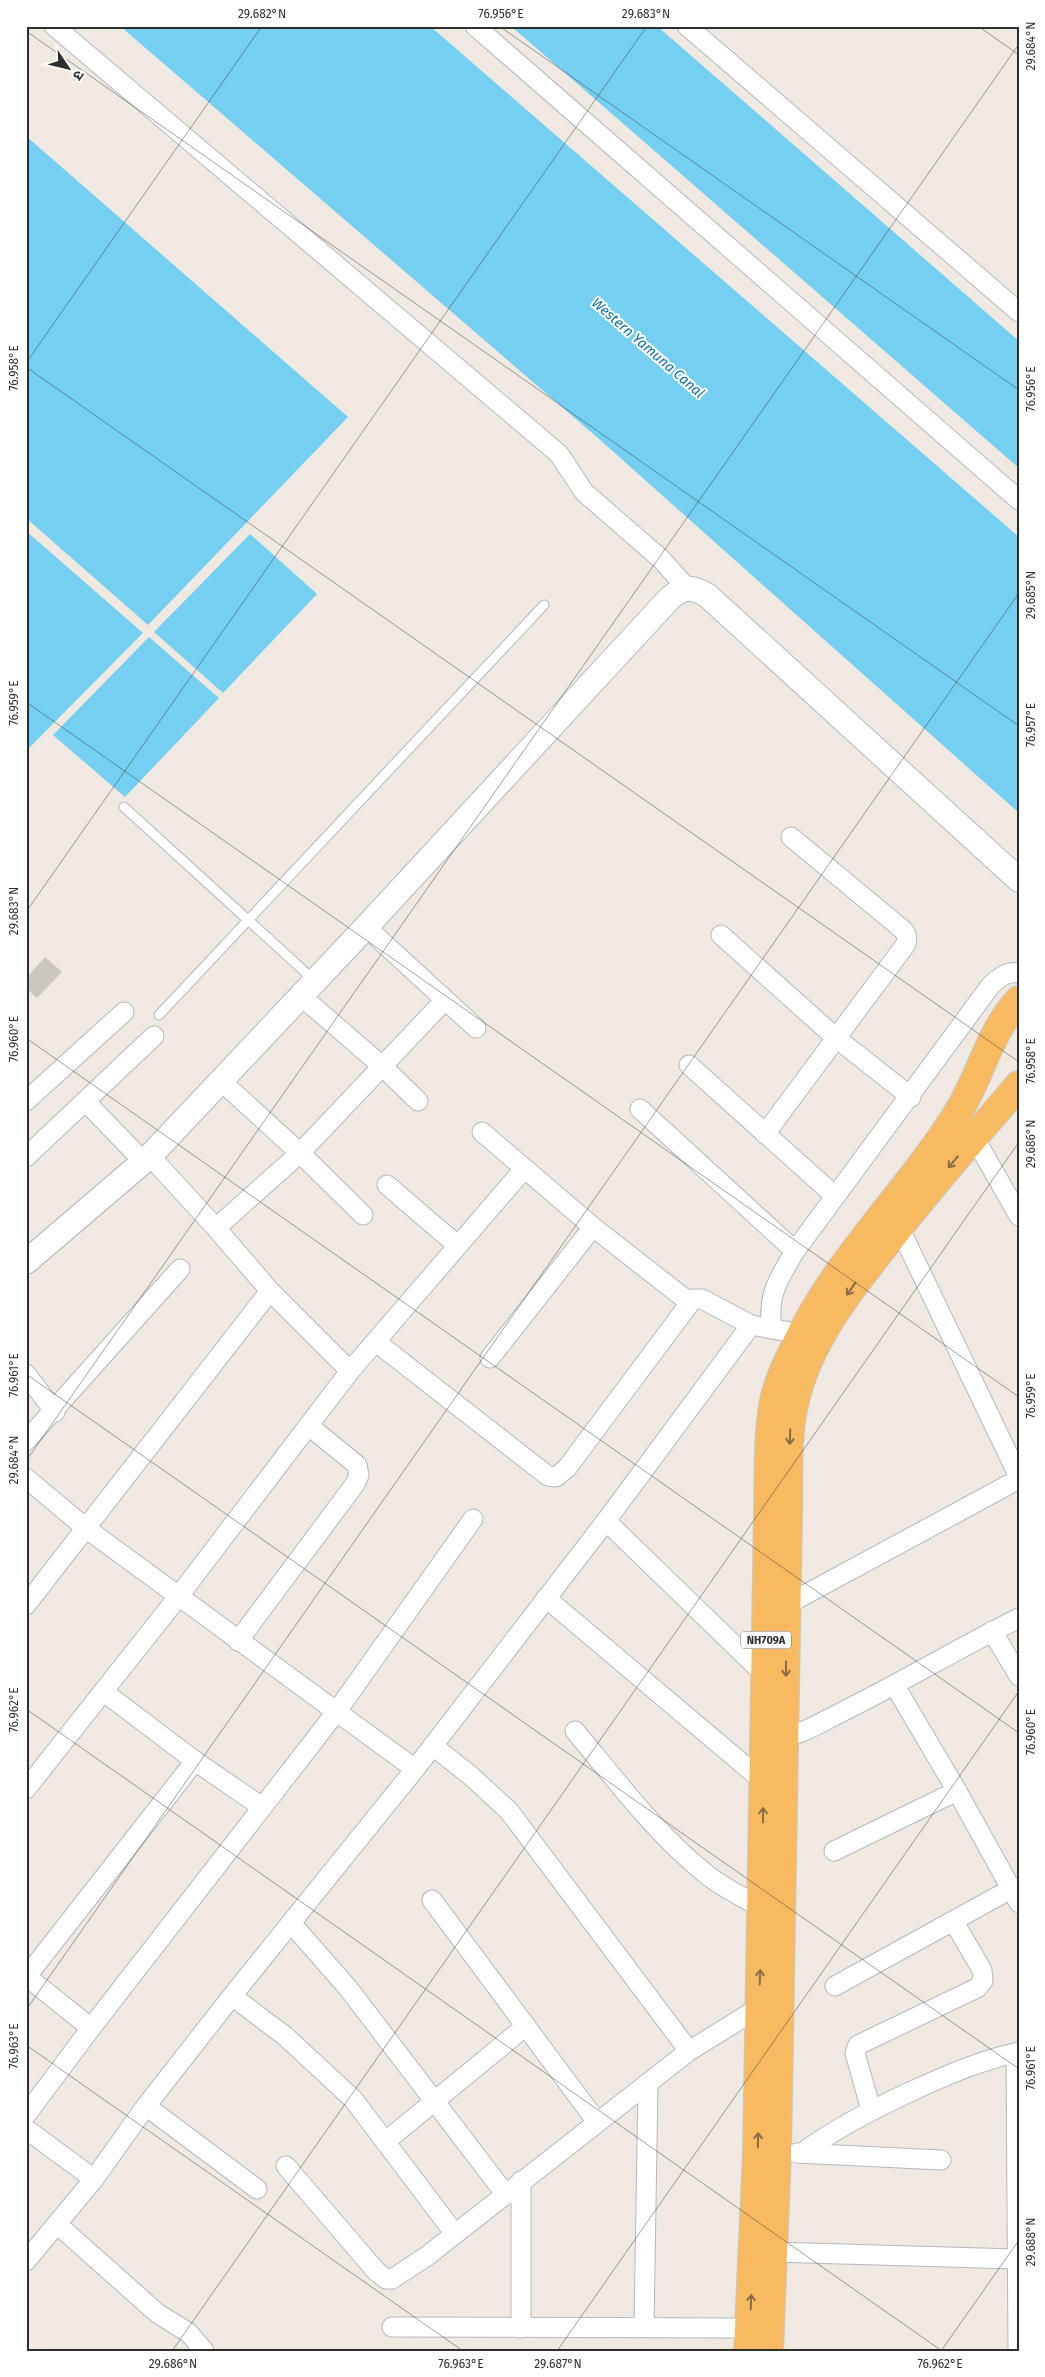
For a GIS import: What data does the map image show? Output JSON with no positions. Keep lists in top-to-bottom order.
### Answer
{
  "streets": {
    "highway": ["NH709A"]
  },
  "water": ["Western Yamuna Canal"],
  "north": "bottom right",
  "coordinates": [
    "29.682°N",
    "76.956°E",
    "29.683°N",
    "29.684°N",
    "76.958°E",
    "29.685°N",
    "76.959°E",
    "76.957°E",
    "76.960°E",
    "29.686°N",
    "76.961°E",
    "76.962°E",
    "76.963°E",
    "29.688°N",
    "29.687°N"
  ]
}
